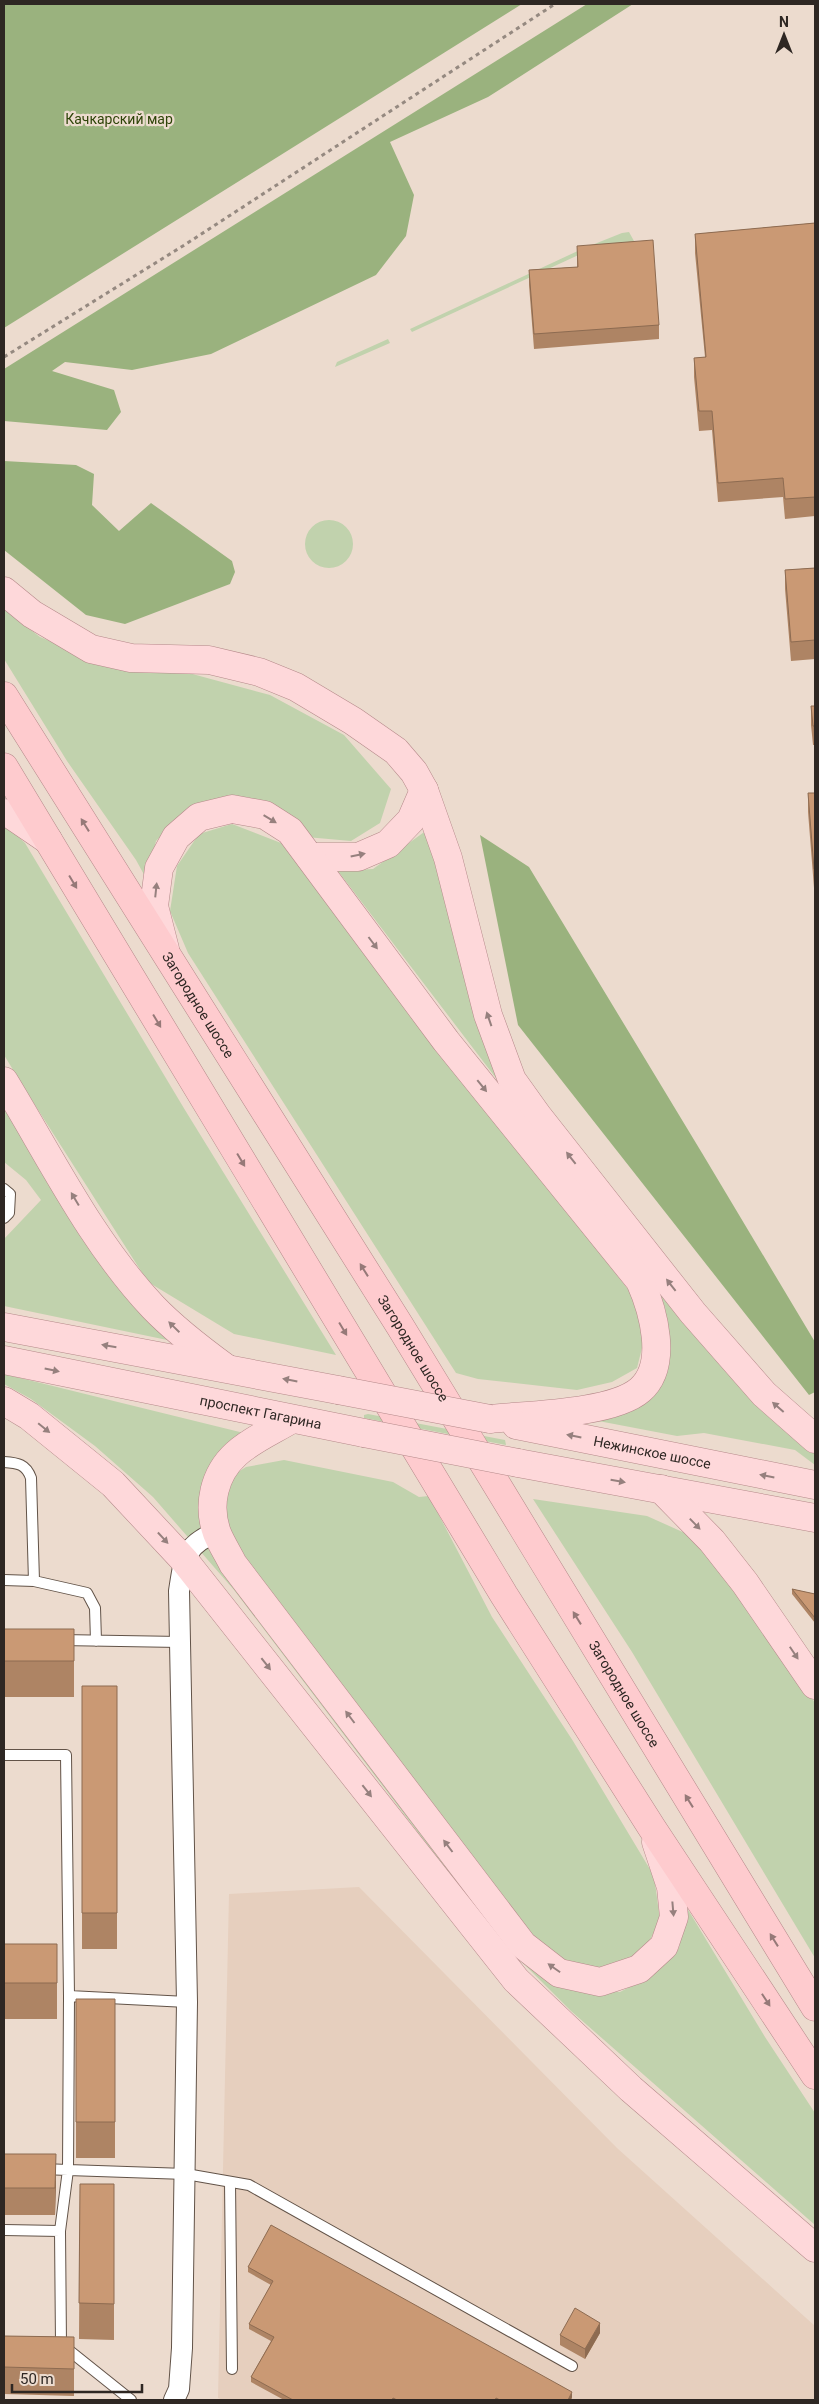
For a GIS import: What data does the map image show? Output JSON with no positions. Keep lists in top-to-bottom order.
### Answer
{
  "streets": {
    "highway": ["Загородное шоссе"],
    "main road": ["проспект Гагарина", "Нежинское шоссе"]
  },
  "parks": ["Качкарский мар"],
  "scale_bar": "50 m",
  "north": "top"
}
